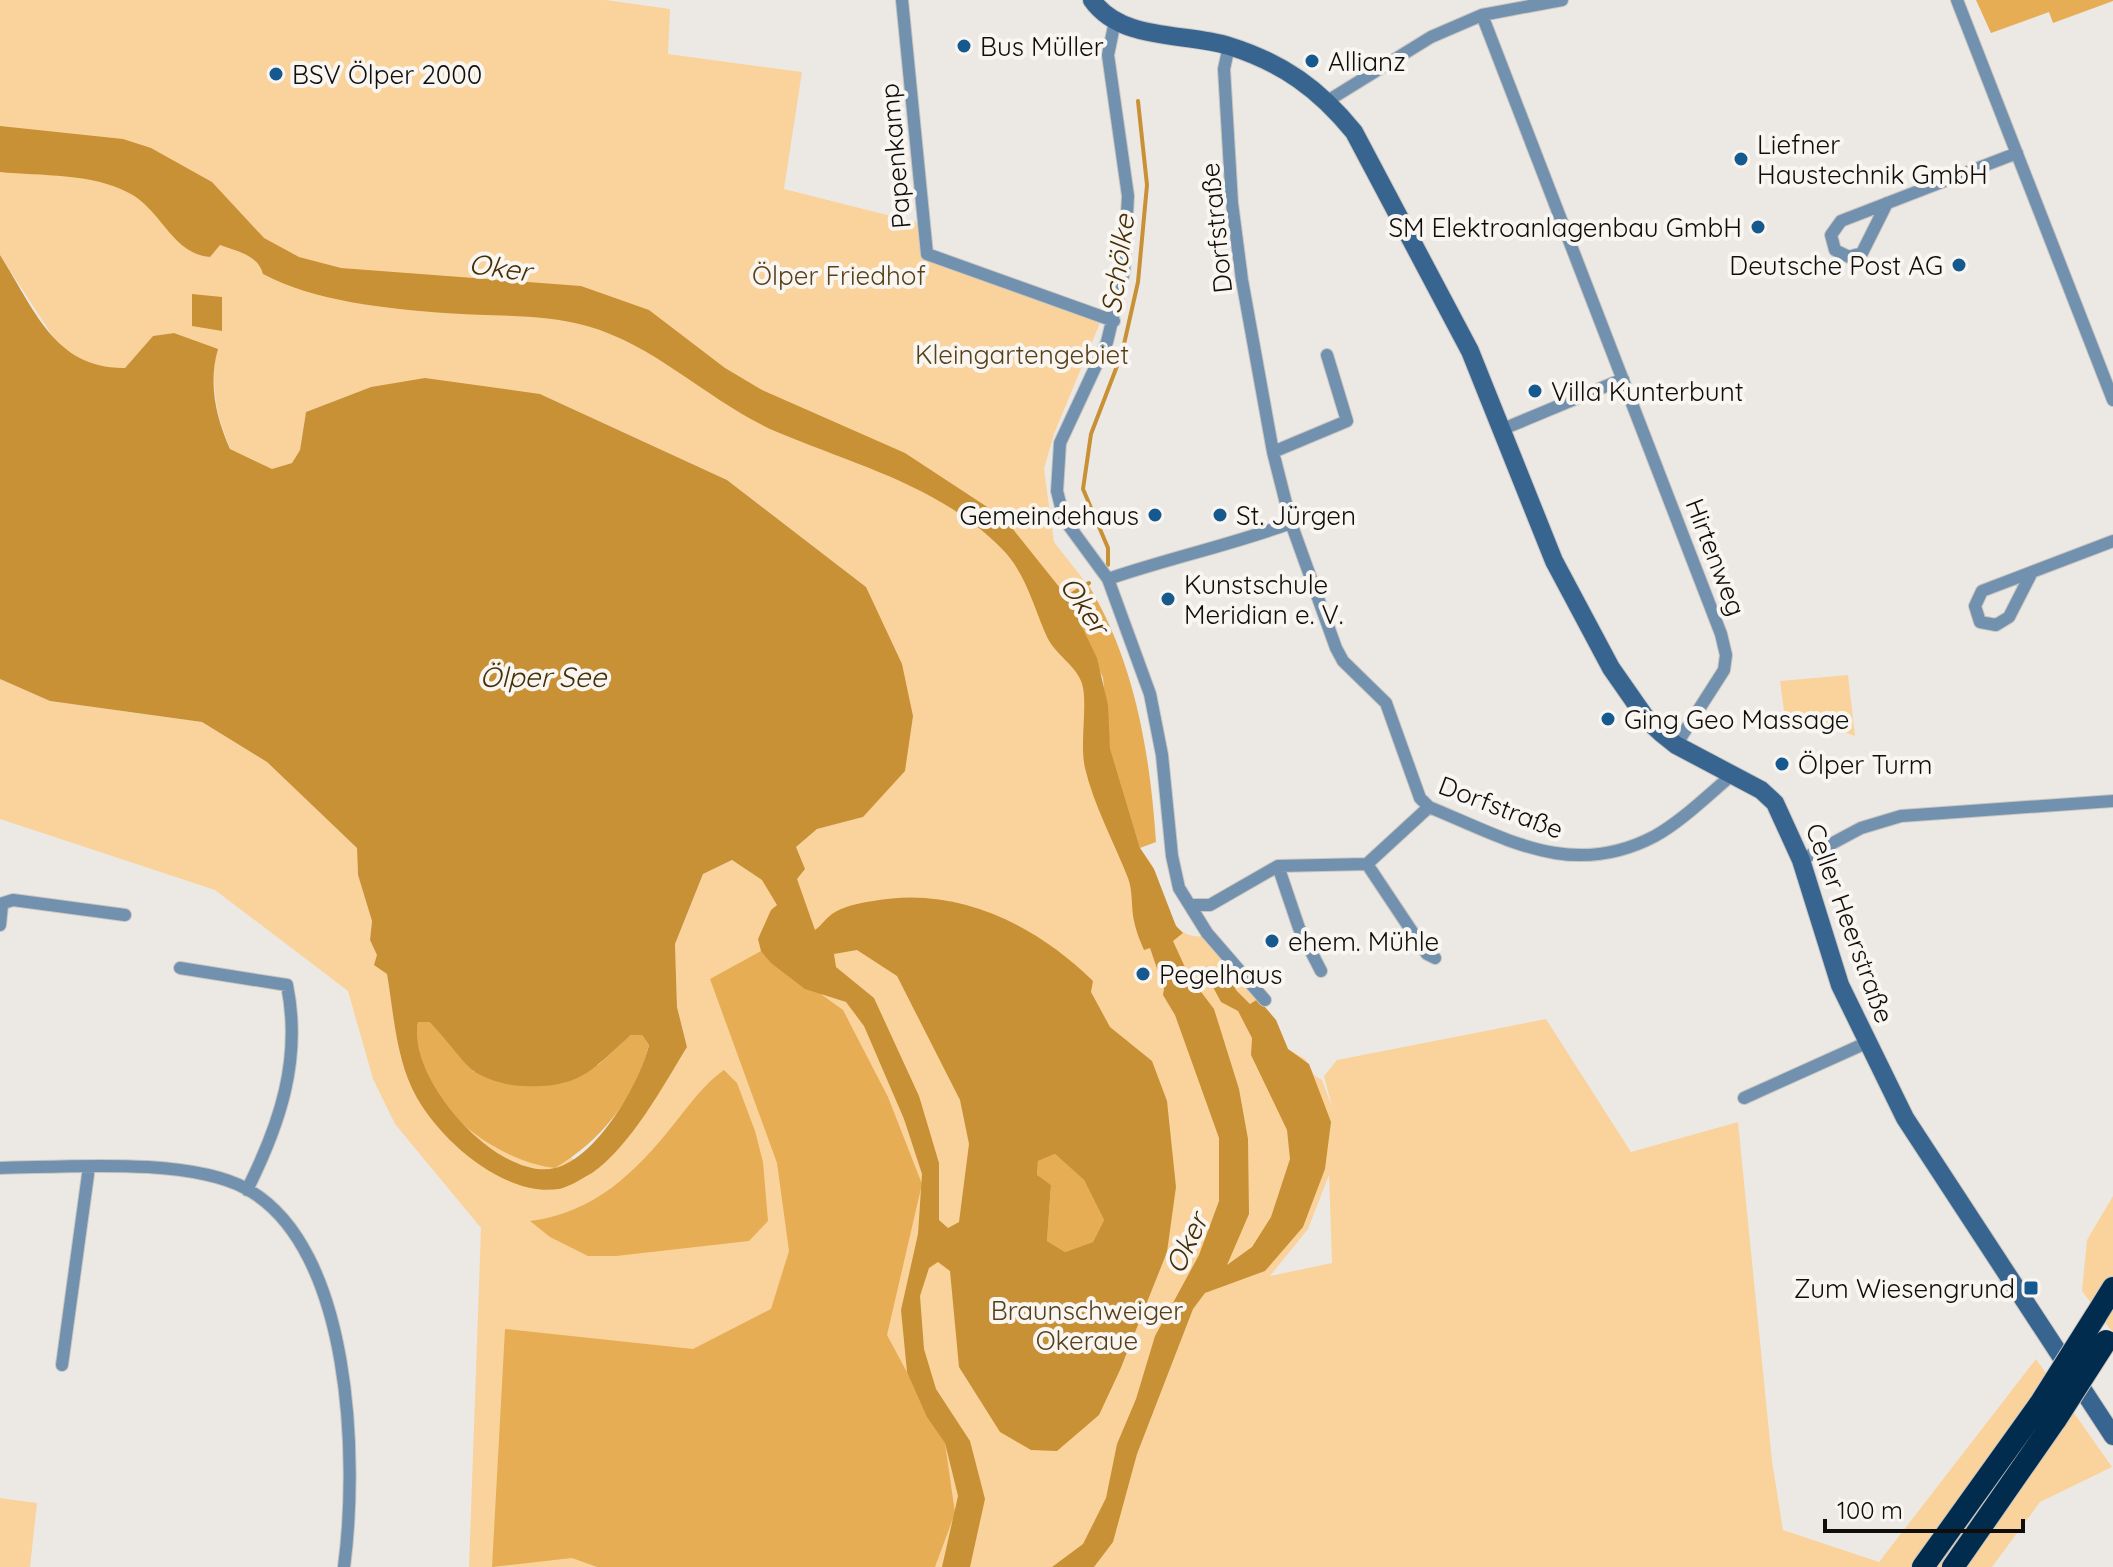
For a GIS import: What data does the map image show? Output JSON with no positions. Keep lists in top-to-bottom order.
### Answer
{
  "streets": {
    "main road": ["Celler Heerstraße"],
    "street": ["Papenkamp", "Dorfstraße", "Hirtenweg"]
  },
  "crossings": [
    ["Dorfstraße", "Celler Heerstraße"],
    ["Hirtenweg", "Celler Heerstraße"]
  ],
  "water": ["Schölke", "Oker", "Ölper See"],
  "parks": ["Ölper Friedhof", "Kleingartengebiet", "Braunschweiger Okeraue"],
  "places": {
    "other": [
      "Bus Müller",
      "Allianz",
      "BSV Ölper 2000",
      "Liefner Haustechnik GmbH",
      "SM Elektroanlagenbau GmbH",
      "Deutsche Post AG",
      "Villa Kunterbunt",
      "Gemeindehaus",
      "St. Jürgen",
      "Kunstschule Meridian e. V.",
      "Ging Geo Massage",
      "Ölper Turm",
      "ehem. Mühle",
      "Pegelhaus"
    ],
    "transit": ["Zum Wiesengrund"]
  },
  "scale_bar": "100 m"
}
